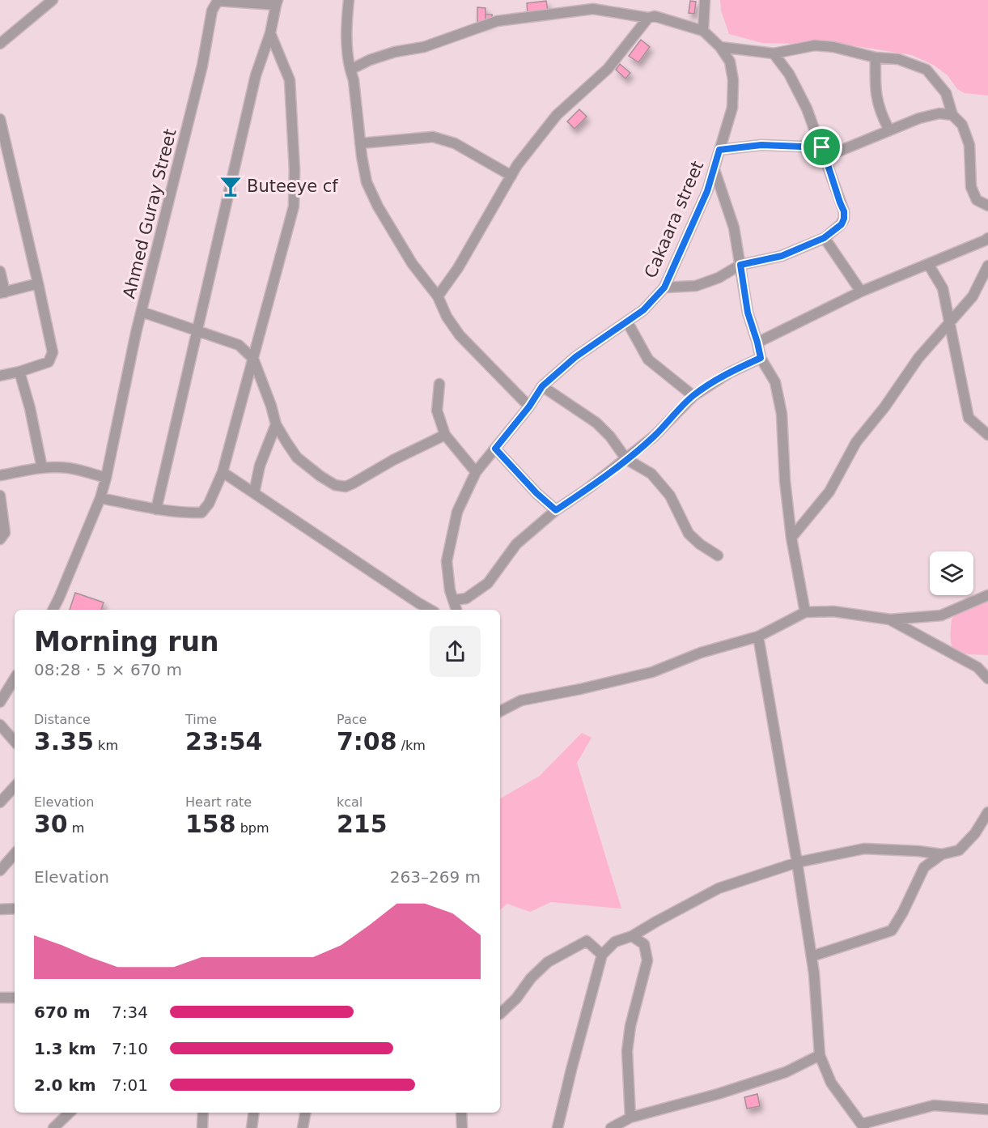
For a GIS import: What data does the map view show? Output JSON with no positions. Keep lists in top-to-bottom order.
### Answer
{
  "streets": {
    "street": ["Ahmed Guray Street", "Cakaara street"]
  },
  "places": {
    "bar": ["Buteeye cf"]
  },
  "page": {
    "heading": ["Morning run", "08:28 · 5 × 670 m"],
    "stats": [
      ["Distance", "3.35 km"],
      ["Time", "23:54"],
      ["Pace", "7:08 /km"],
      ["Elevation", "30 m"],
      ["Heart rate", "158 bpm"],
      ["kcal", "215"]
    ],
    "chart": ["Elevation", "263–269 m"],
    "list": [
      {
        "name": "670 m",
        "note": "7:34"
      },
      {
        "name": "1.3 km",
        "note": "7:10"
      },
      {
        "name": "2.0 km",
        "note": "7:01"
      }
    ]
  }
}
